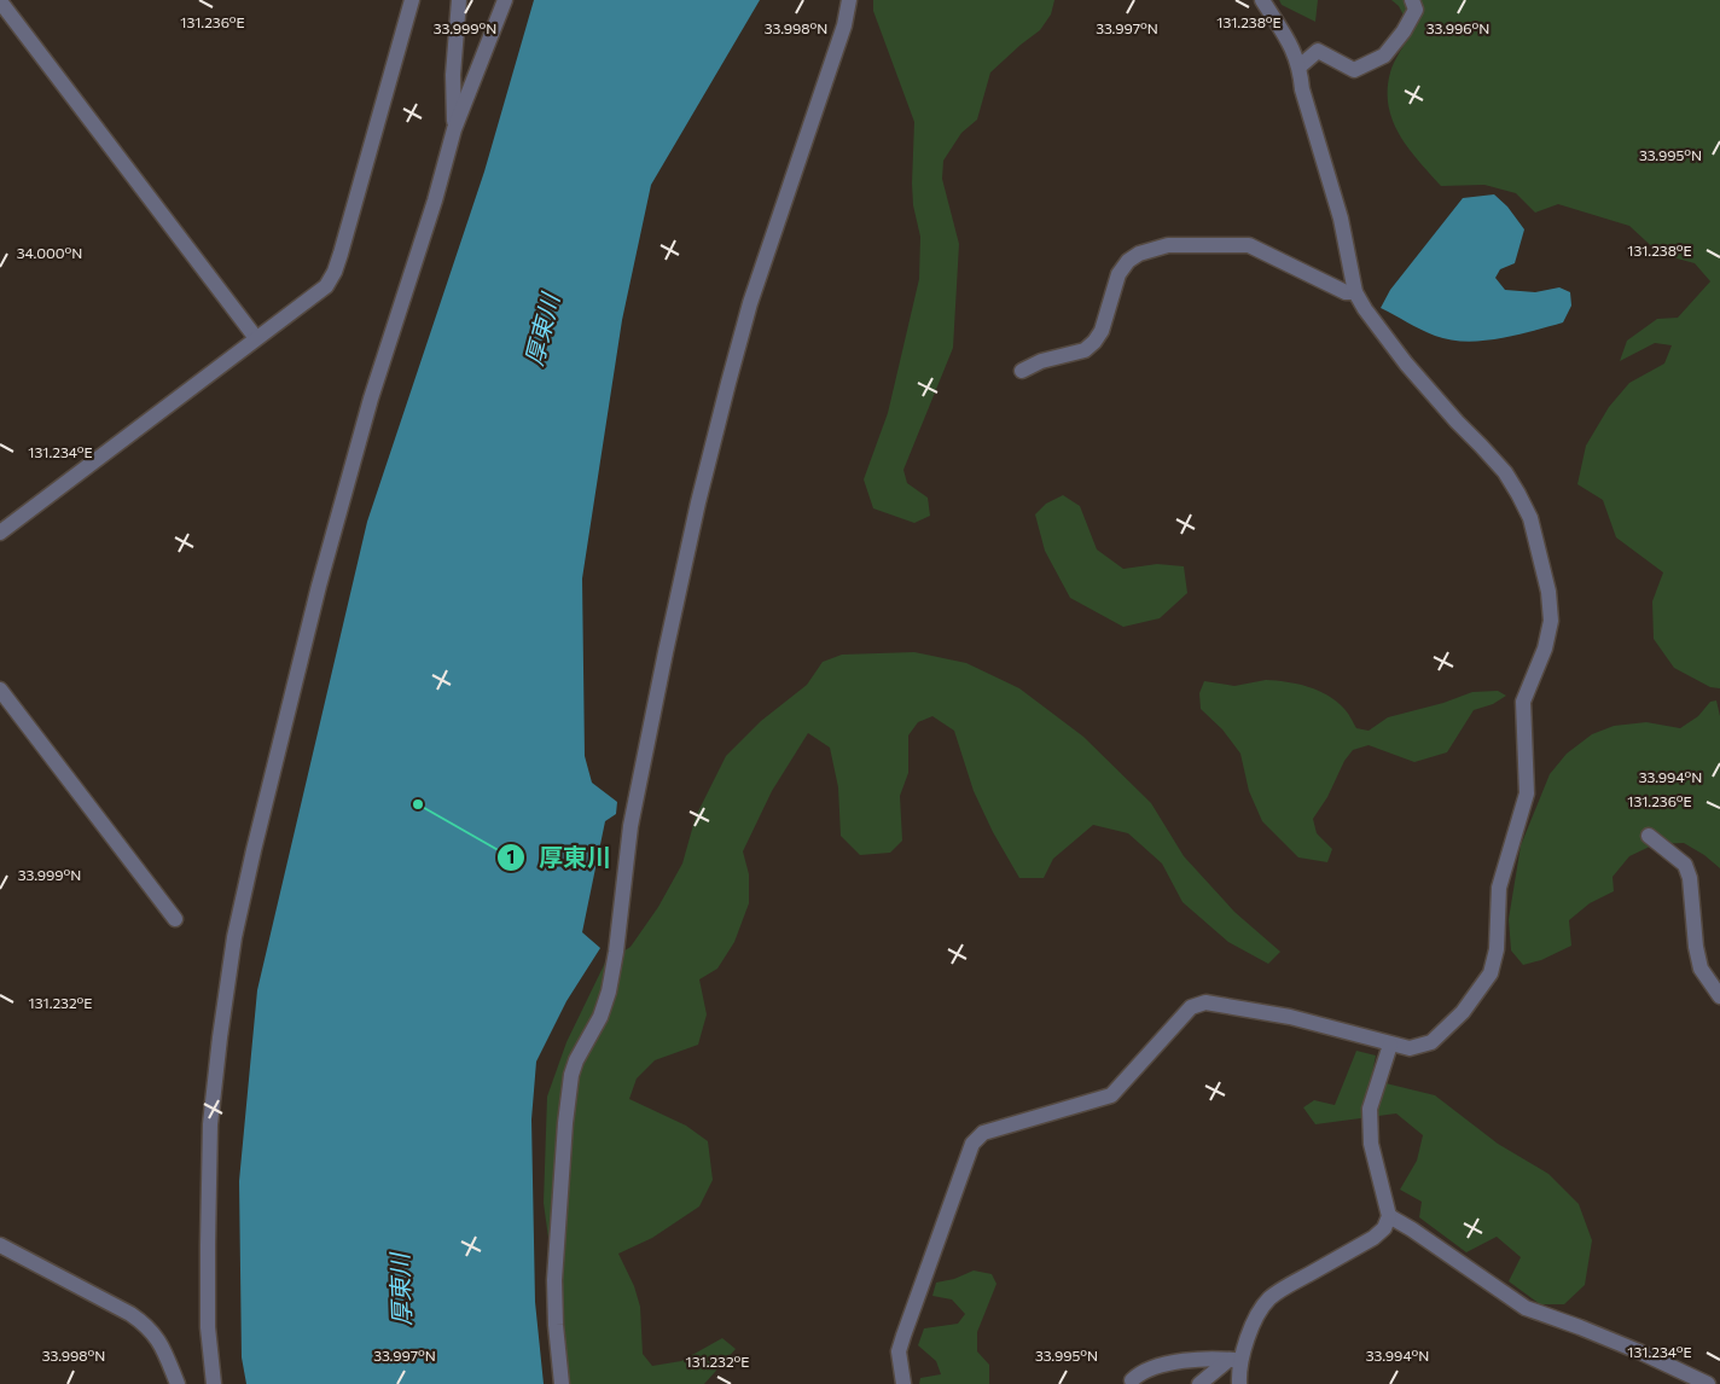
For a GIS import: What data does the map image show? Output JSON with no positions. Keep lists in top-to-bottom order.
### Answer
{
  "water": ["厚東川"],
  "places": ["厚東川"],
  "coordinates": [
    "131.236°E",
    "131.238°E",
    "33.999°N",
    "33.998°N",
    "33.997°N",
    "33.996°N",
    "33.995°N",
    "34.000°N",
    "131.234°E",
    "33.994°N",
    "131.232°E"
  ]
}
